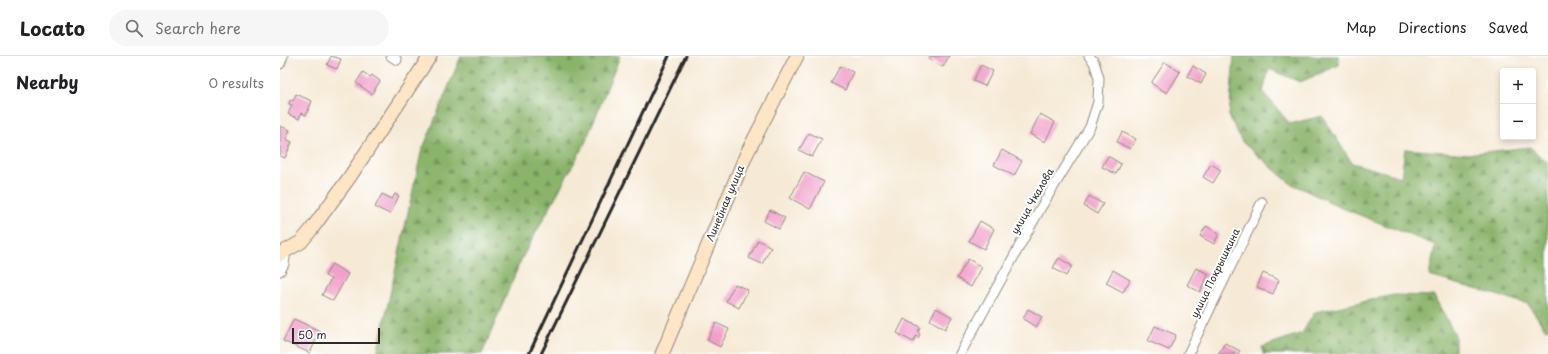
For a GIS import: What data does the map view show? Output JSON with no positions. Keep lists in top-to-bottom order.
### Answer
{
  "streets": {
    "main road": ["Линейная улица"],
    "street": ["улица Чкалова", "улица Покрышкина"]
  },
  "scale_bar": "50 m",
  "page": {
    "header": "Locato",
    "search": "Search here",
    "nav": ["Map", "Directions", "Saved"],
    "heading": ["Nearby", "0 results"],
    "map_buttons": ["+", "−"],
    "scale": "50 m"
  }
}
